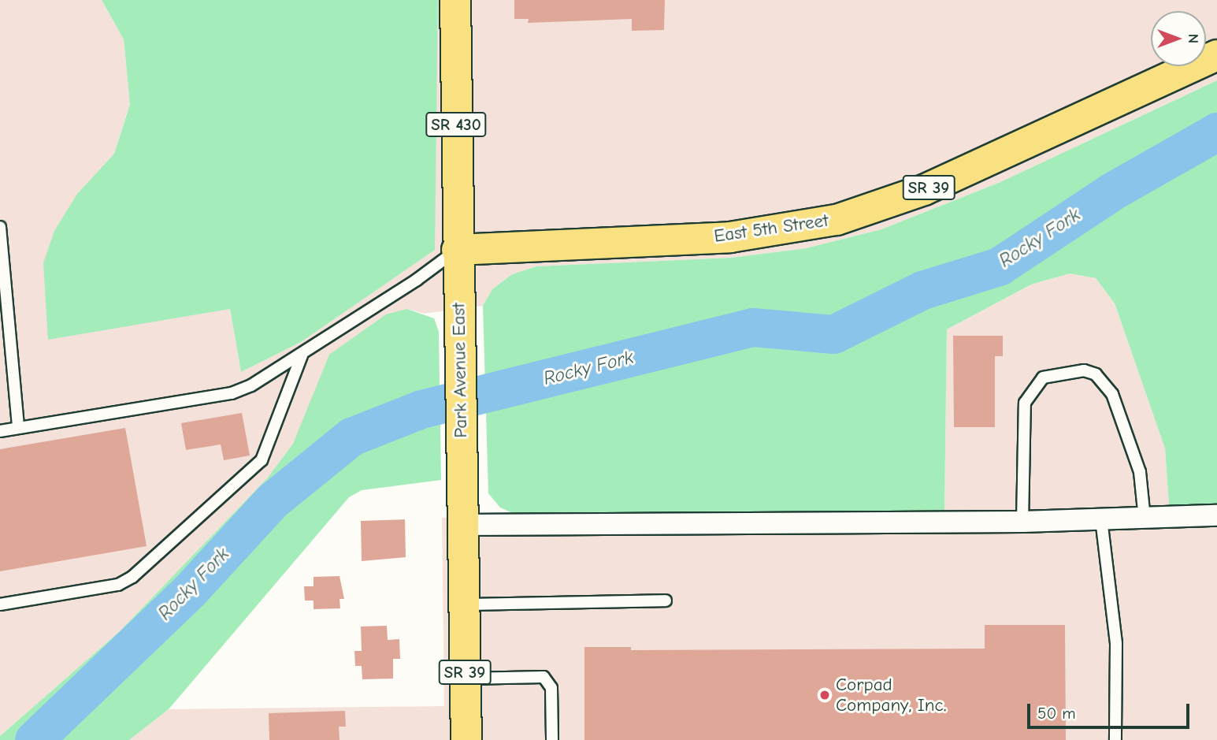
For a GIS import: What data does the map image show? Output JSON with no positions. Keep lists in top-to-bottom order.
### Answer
{
  "streets": {
    "main road": [
      "SR 430",
      "SR 39",
      "East 5th Street",
      "Park Avenue East"
    ]
  },
  "crossings": [
    ["East 5th Street", "Park Avenue East"]
  ],
  "water": ["Rocky Fork"],
  "places": ["Corpad Company, Inc."],
  "scale_bar": "50 m",
  "north": "right"
}
